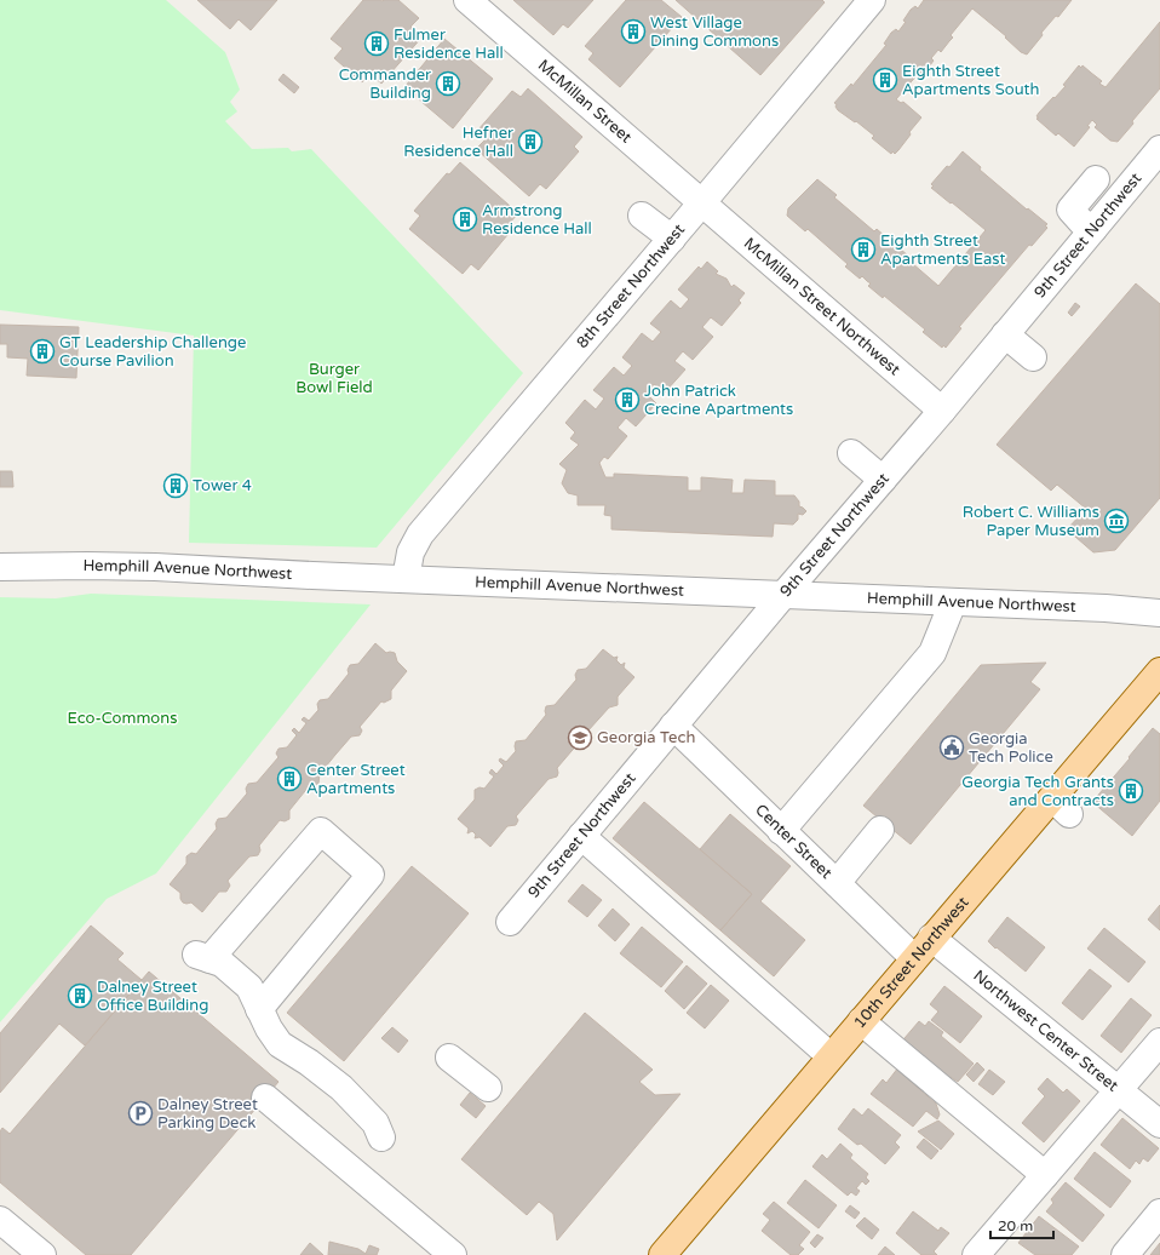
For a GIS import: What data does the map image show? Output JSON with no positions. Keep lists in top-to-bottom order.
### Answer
{
  "streets": {
    "main road": ["10th Street Northwest"],
    "street": [
      "McMillan Street",
      "9th Street Northwest",
      "8th Street Northwest",
      "McMillan Street Northwest",
      "Hemphill Avenue Northwest",
      "Center Street",
      "Northwest Center Street"
    ]
  },
  "crossings": [
    ["McMillan Street", "8th Street Northwest"],
    ["McMillan Street", "McMillan Street Northwest"],
    ["9th Street Northwest", "McMillan Street Northwest"],
    ["9th Street Northwest", "Hemphill Avenue Northwest"],
    ["9th Street Northwest", "Center Street"],
    ["8th Street Northwest", "McMillan Street Northwest"],
    ["8th Street Northwest", "Hemphill Avenue Northwest"],
    ["Center Street", "10th Street Northwest"],
    ["10th Street Northwest", "Northwest Center Street"]
  ],
  "parks": ["Burger Bowl Field", "Eco-Commons"],
  "places": {
    "building": [
      "West Village Dining Commons",
      "Fulmer Residence Hall",
      "Eighth Street Apartments South",
      "Commander Building",
      "Hefner Residence Hall",
      "Armstrong Residence Hall",
      "Eighth Street Apartments East",
      "GT Leadership Challenge Course Pavilion",
      "John Patrick Crecine Apartments",
      "Tower 4",
      "Center Street Apartments",
      "Georgia Tech Grants and Contracts",
      "Dalney Street Office Building"
    ],
    "museum": ["Robert C. Williams Paper Museum"],
    "school or university": ["Georgia Tech"],
    "public building": ["Georgia Tech Police"],
    "parking": ["Dalney Street Parking Deck"]
  },
  "scale_bar": "20 m"
}
